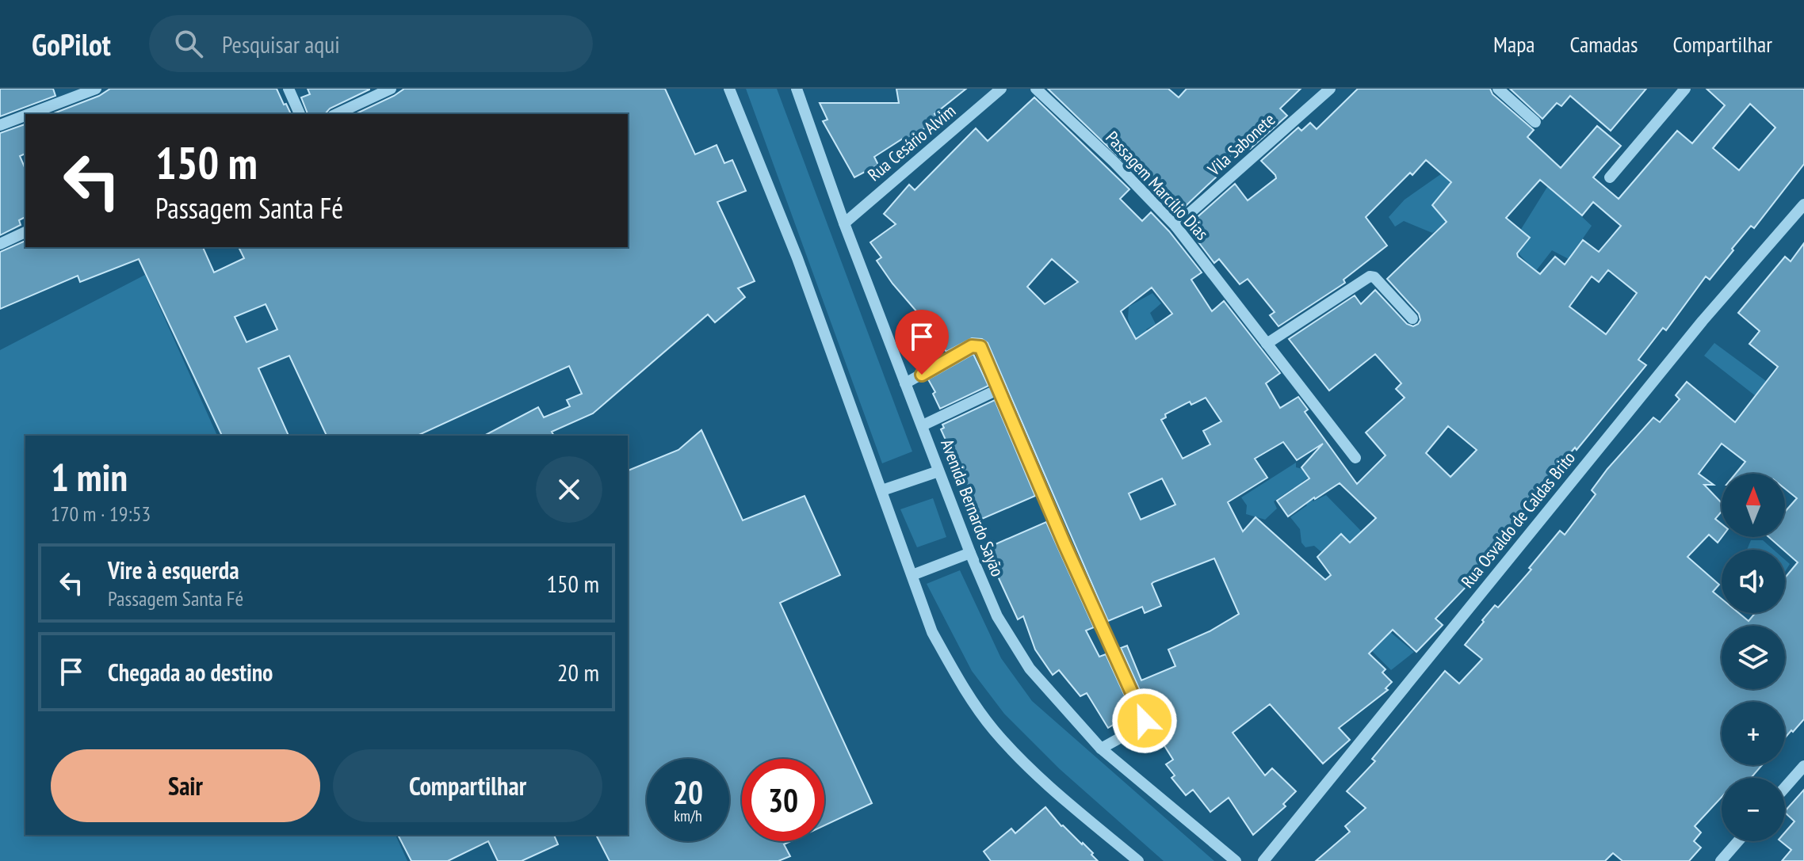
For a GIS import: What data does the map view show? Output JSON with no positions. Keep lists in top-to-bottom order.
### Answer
{
  "streets": {
    "street": [
      "Rua Cesário Alvim",
      "Vila Sabonete",
      "Passagem Marcílio Dias",
      "Avenida Bernardo Sayão",
      "Rua Osvaldo de Caldas Brito"
    ]
  },
  "crossings": [
    ["Rua Cesário Alvim", "Avenida Bernardo Sayão"],
    ["Vila Sabonete", "Passagem Marcílio Dias"]
  ],
  "north": "top",
  "page": {
    "header": "GoPilot",
    "search": "Pesquisar aqui",
    "nav": ["Mapa", "Camadas", "Compartilhar"],
    "turn": ["150 m", "Passagem Santa Fé"],
    "heading": ["1 min", "170 m · 19:53"],
    "map_buttons": ["+", "−"],
    "list": [
      {
        "name": "Vire à esquerda",
        "note": "Passagem Santa Fé",
        "value": "150 m"
      },
      {
        "name": "Chegada ao destino",
        "value": "20 m"
      }
    ],
    "buttons": ["Sair", "Compartilhar"],
    "speed": "20 km/h",
    "limit": "30"
  }
}
